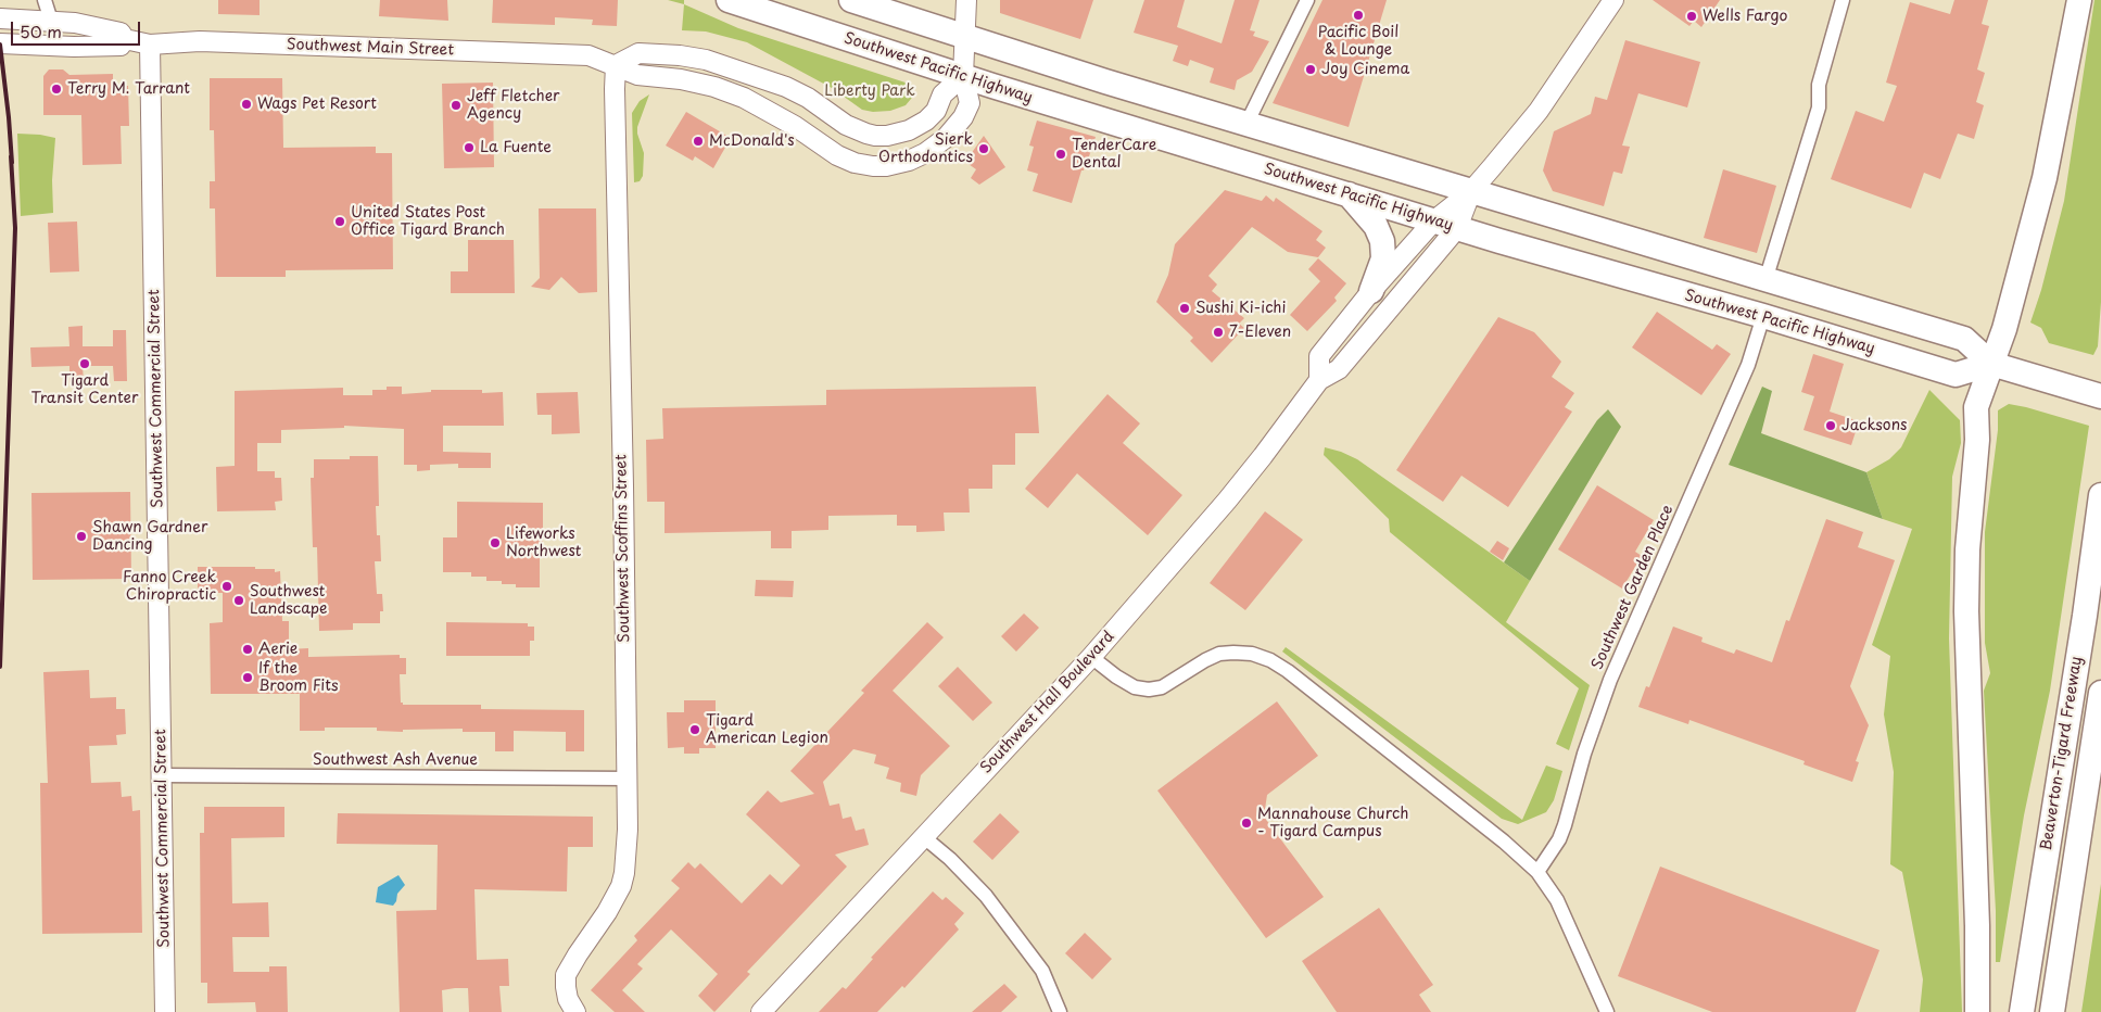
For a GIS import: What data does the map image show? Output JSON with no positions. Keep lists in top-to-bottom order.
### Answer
{
  "streets": {
    "highway": ["Southwest Pacific Highway", "Beaverton-Tigard Freeway"],
    "street": [
      "Southwest Main Street",
      "Southwest Commercial Street",
      "Southwest Scoffins Street",
      "Southwest Garden Place",
      "Southwest Hall Boulevard",
      "Southwest Ash Avenue"
    ]
  },
  "crossings": [
    ["Southwest Main Street", "Southwest Pacific Highway"],
    ["Southwest Main Street", "Southwest Commercial Street"],
    ["Southwest Main Street", "Southwest Scoffins Street"],
    ["Southwest Pacific Highway", "Southwest Garden Place"],
    ["Southwest Pacific Highway", "Southwest Hall Boulevard"],
    ["Southwest Commercial Street", "Southwest Ash Avenue"],
    ["Southwest Scoffins Street", "Southwest Ash Avenue"]
  ],
  "parks": ["Liberty Park"],
  "places": [
    "Pacific Boil & Lounge",
    "Wells Fargo",
    "Joy Cinema",
    "Terry M. Tarrant",
    "Wags Pet Resort",
    "Jeff Fletcher Agency",
    "McDonald's",
    "La Fuente",
    "Sierk Orthodontics",
    "TenderCare Dental",
    "United States Post Office Tigard Branch",
    "Sushi Ki-ichi",
    "7-Eleven",
    "Tigard Transit Center",
    "Jacksons",
    "Shawn Gardner Dancing",
    "Lifeworks Northwest",
    "Fanno Creek Chiropractic",
    "Southwest Landscape",
    "Aerie",
    "If the Broom Fits",
    "Tigard American Legion",
    "Mannahouse Church - Tigard Campus"
  ],
  "scale_bar": "50 m"
}
